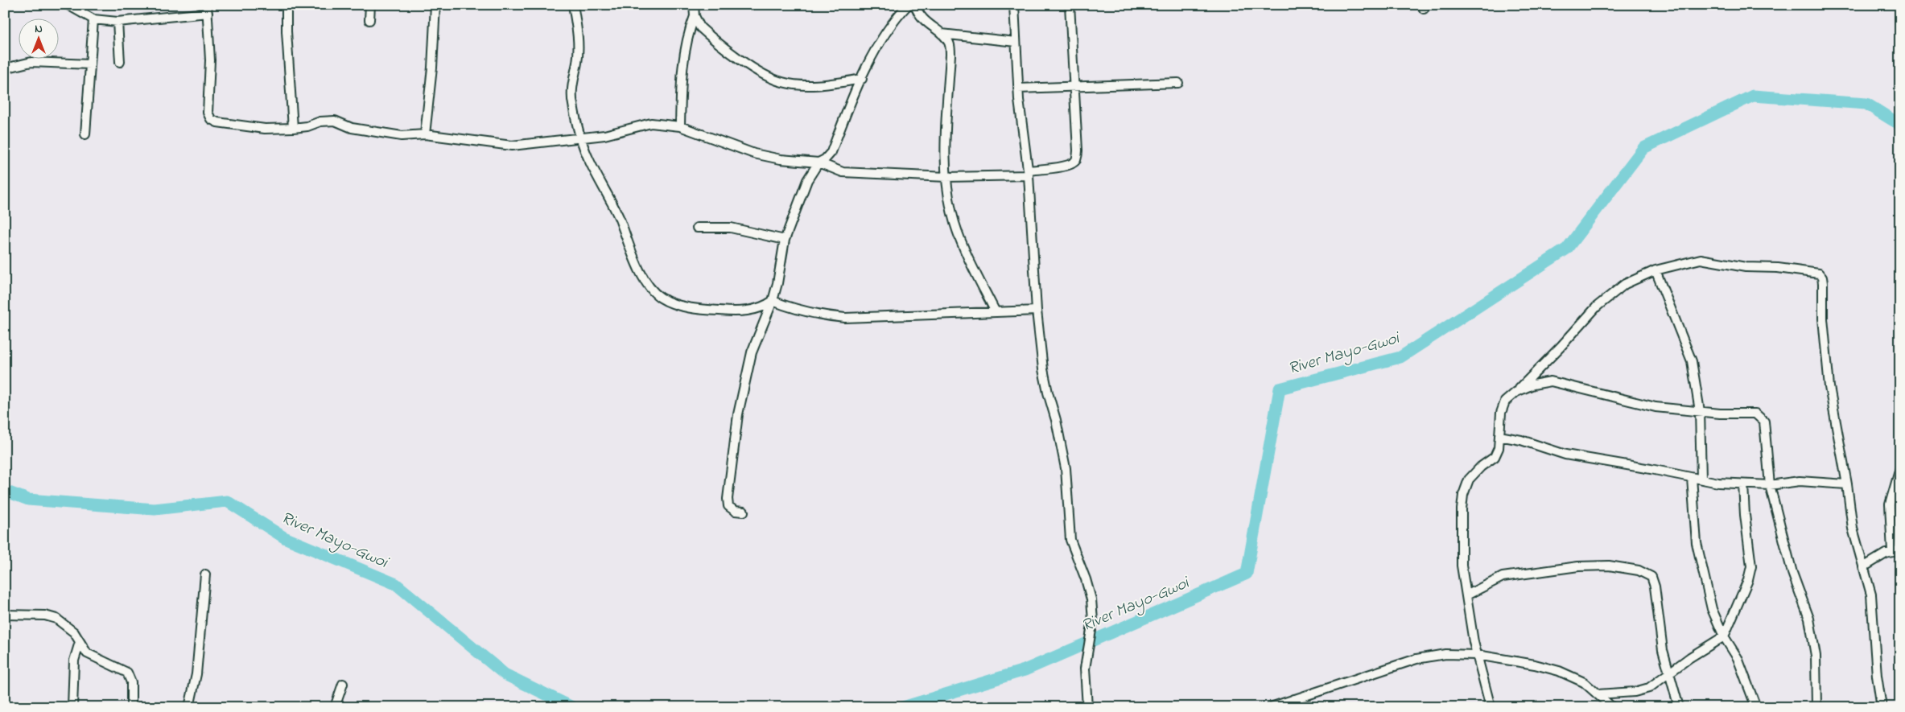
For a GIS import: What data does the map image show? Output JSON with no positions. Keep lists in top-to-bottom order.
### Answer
{
  "water": ["River Mayo-Gwoi"],
  "north": "top"
}
